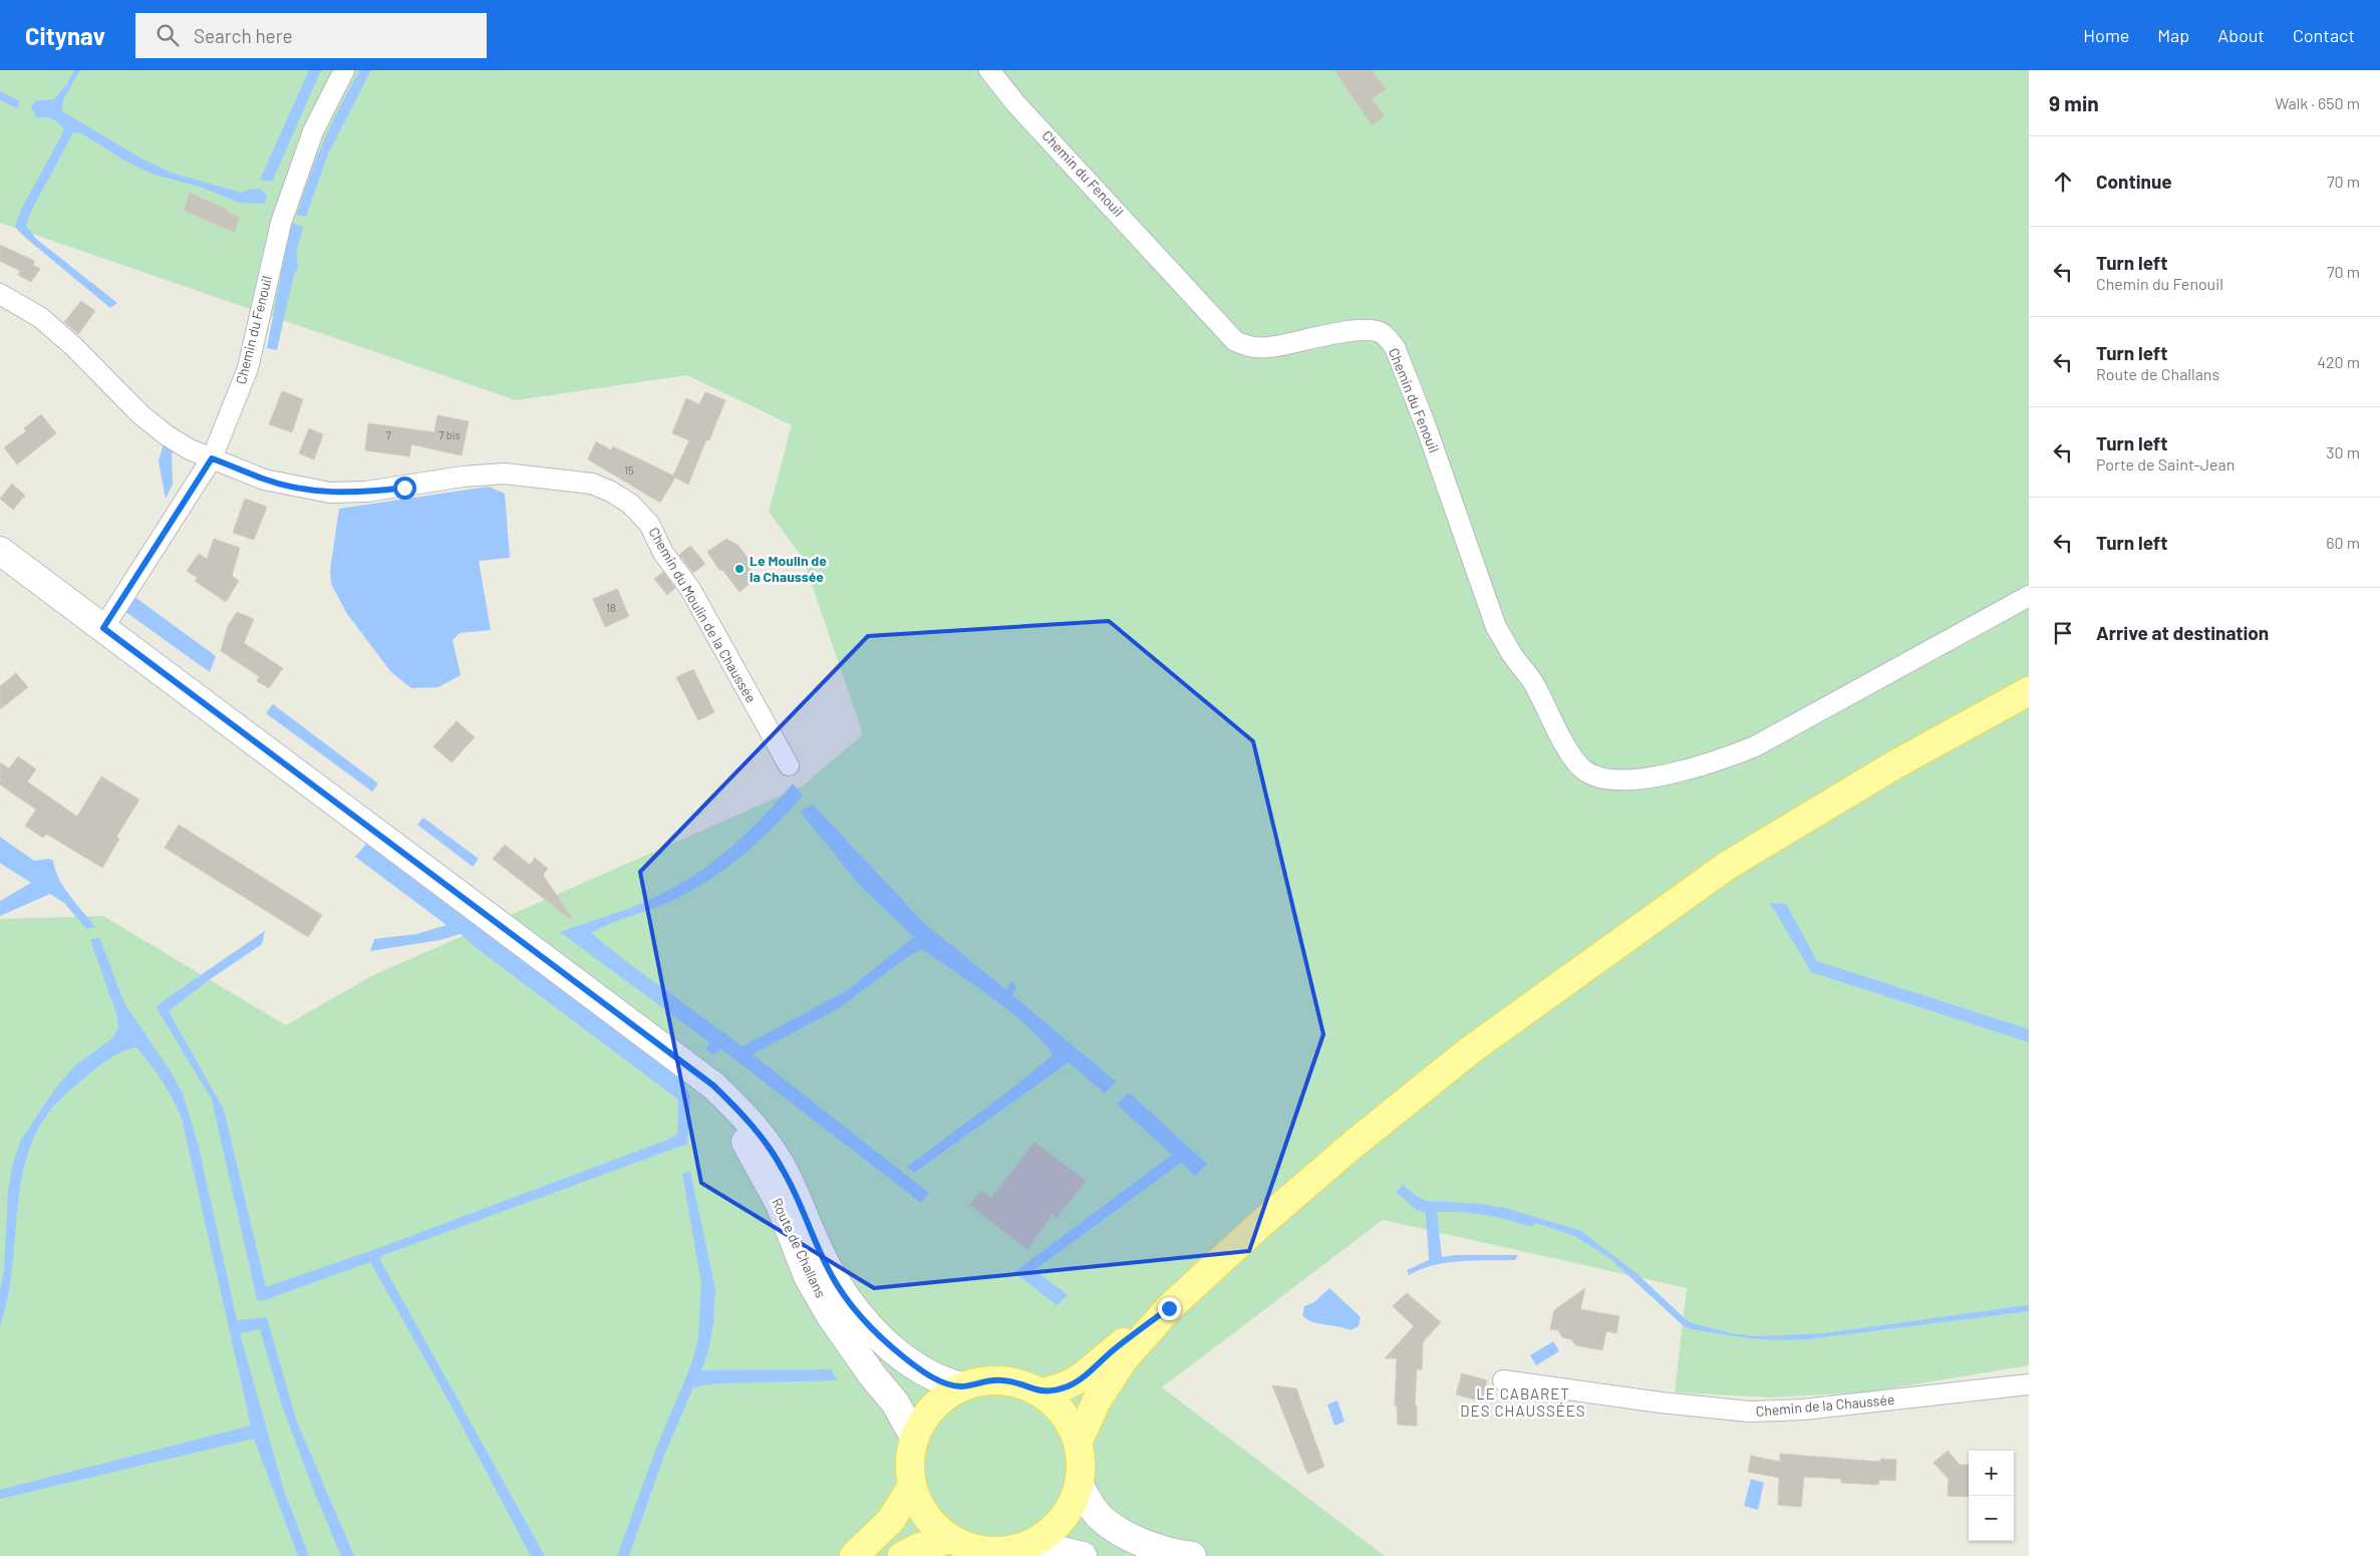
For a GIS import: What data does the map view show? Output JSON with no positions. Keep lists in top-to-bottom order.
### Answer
{
  "streets": {
    "main road": ["Route de Challans"],
    "street": ["Chemin du Fenouil", "Chemin du Moulin de la Chaussée", "Chemin de la Chaussée"]
  },
  "crossings": [
    ["Chemin du Fenouil", "Chemin du Moulin de la Chaussée"],
    ["Chemin du Fenouil", "Route de Challans"]
  ],
  "districts": ["LE CABARET DES CHAUSSÉES"],
  "places": ["Le Moulin de la Chaussée"],
  "house_numbers": [
    "7",
    "7 bis",
    "15",
    "18"
  ],
  "page": {
    "header": "Citynav",
    "search": "Search here",
    "nav": [
      "Home",
      "Map",
      "About",
      "Contact"
    ],
    "heading": ["9 min", "Walk · 650 m"],
    "list": [
      ["Continue", "70 m"],
      ["Turn left", "Chemin du Fenouil", "70 m"],
      ["Turn left", "Route de Challans", "420 m"],
      ["Turn left", "Porte de Saint-Jean", "30 m"],
      ["Turn left", "60 m"],
      "Arrive at destination"
    ],
    "map_buttons": ["+", "−"]
  }
}
